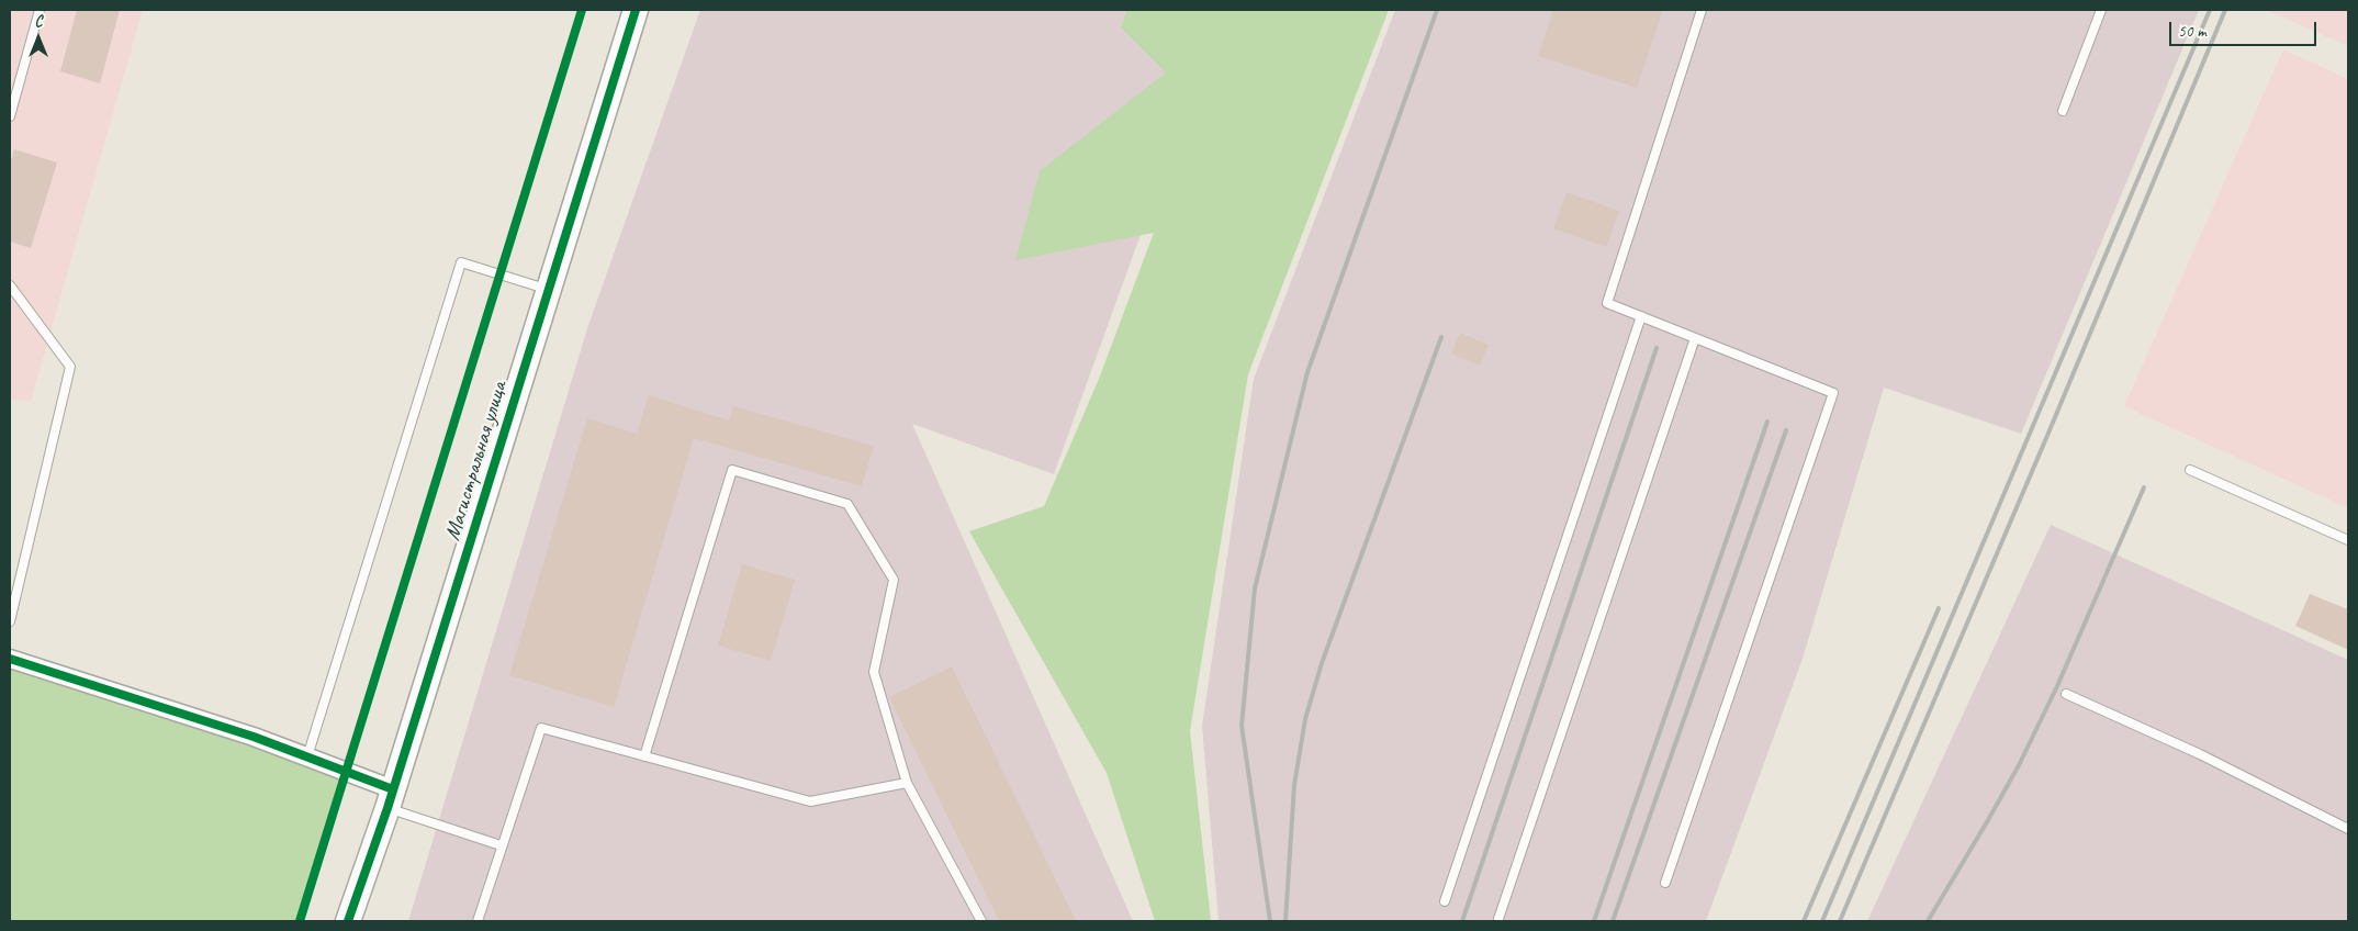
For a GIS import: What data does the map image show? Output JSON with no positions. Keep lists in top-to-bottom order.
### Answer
{
  "streets": {
    "street": ["Магистральная улица"]
  },
  "scale_bar": "50 m",
  "north": "top"
}
